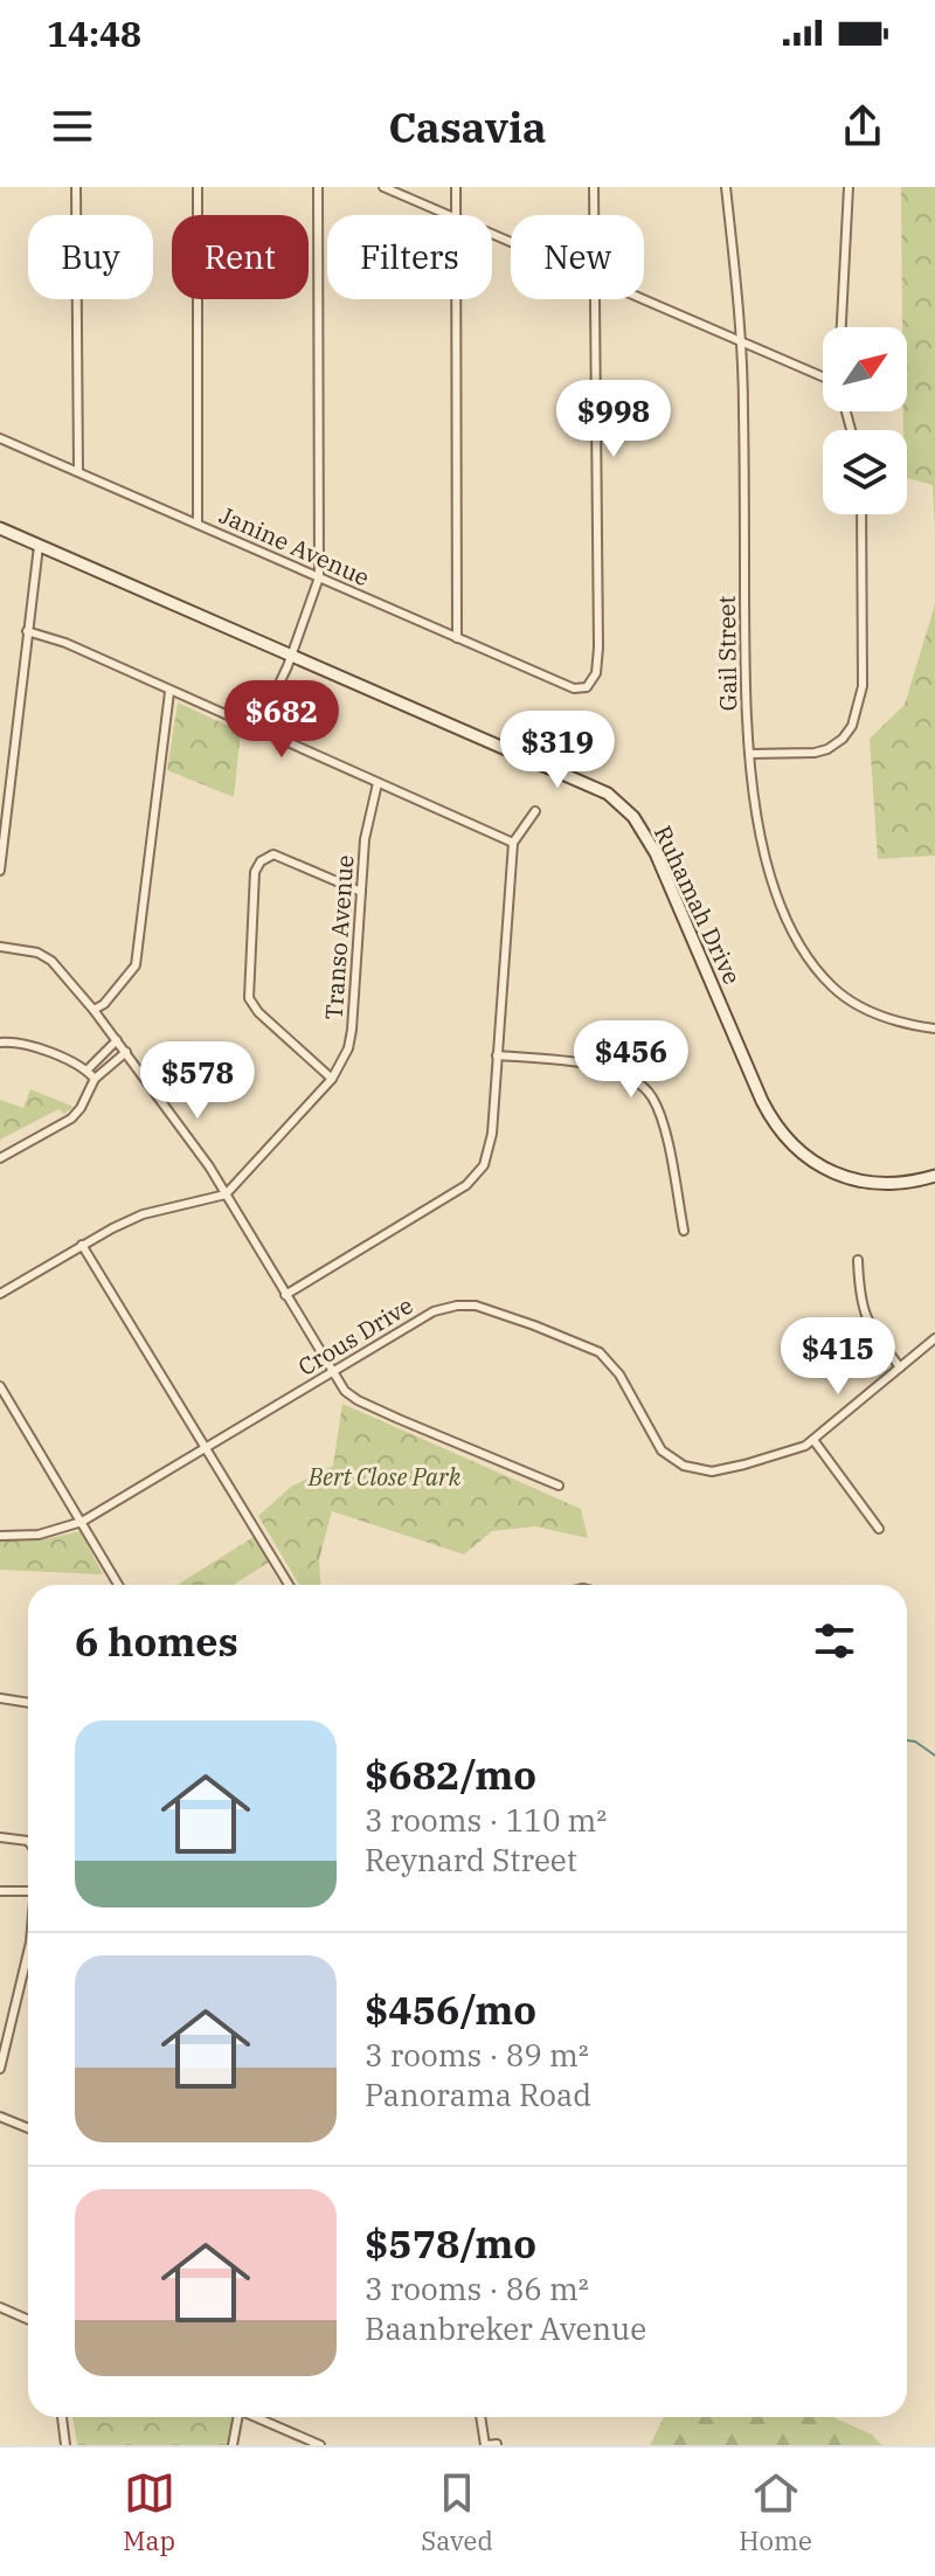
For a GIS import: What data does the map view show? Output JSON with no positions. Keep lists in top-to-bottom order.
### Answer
{
  "streets": {
    "street": [
      "Janine Avenue",
      "Gail Street",
      "Ruhamah Drive",
      "Transo Avenue",
      "Crous Drive"
    ]
  },
  "parks": ["Bert Close Park"],
  "north": "top right",
  "page": {
    "status": "14:48",
    "header": "Casavia",
    "chip": [
      "Buy",
      "Rent",
      "Filters",
      "New"
    ],
    "price": [
      "$998",
      "$682",
      "$319",
      "$456",
      "$578",
      "$415"
    ],
    "heading": "6 homes",
    "list": [
      {
        "name": "$682/mo",
        "note": "3 rooms · 110 m² · Reynard Street"
      },
      {
        "name": "$456/mo",
        "note": "3 rooms · 89 m² · Panorama Road"
      },
      {
        "name": "$578/mo",
        "note": "3 rooms · 86 m² · Baanbreker Avenue"
      }
    ],
    "tabs": ["Map", "Saved", "Home"]
  }
}
